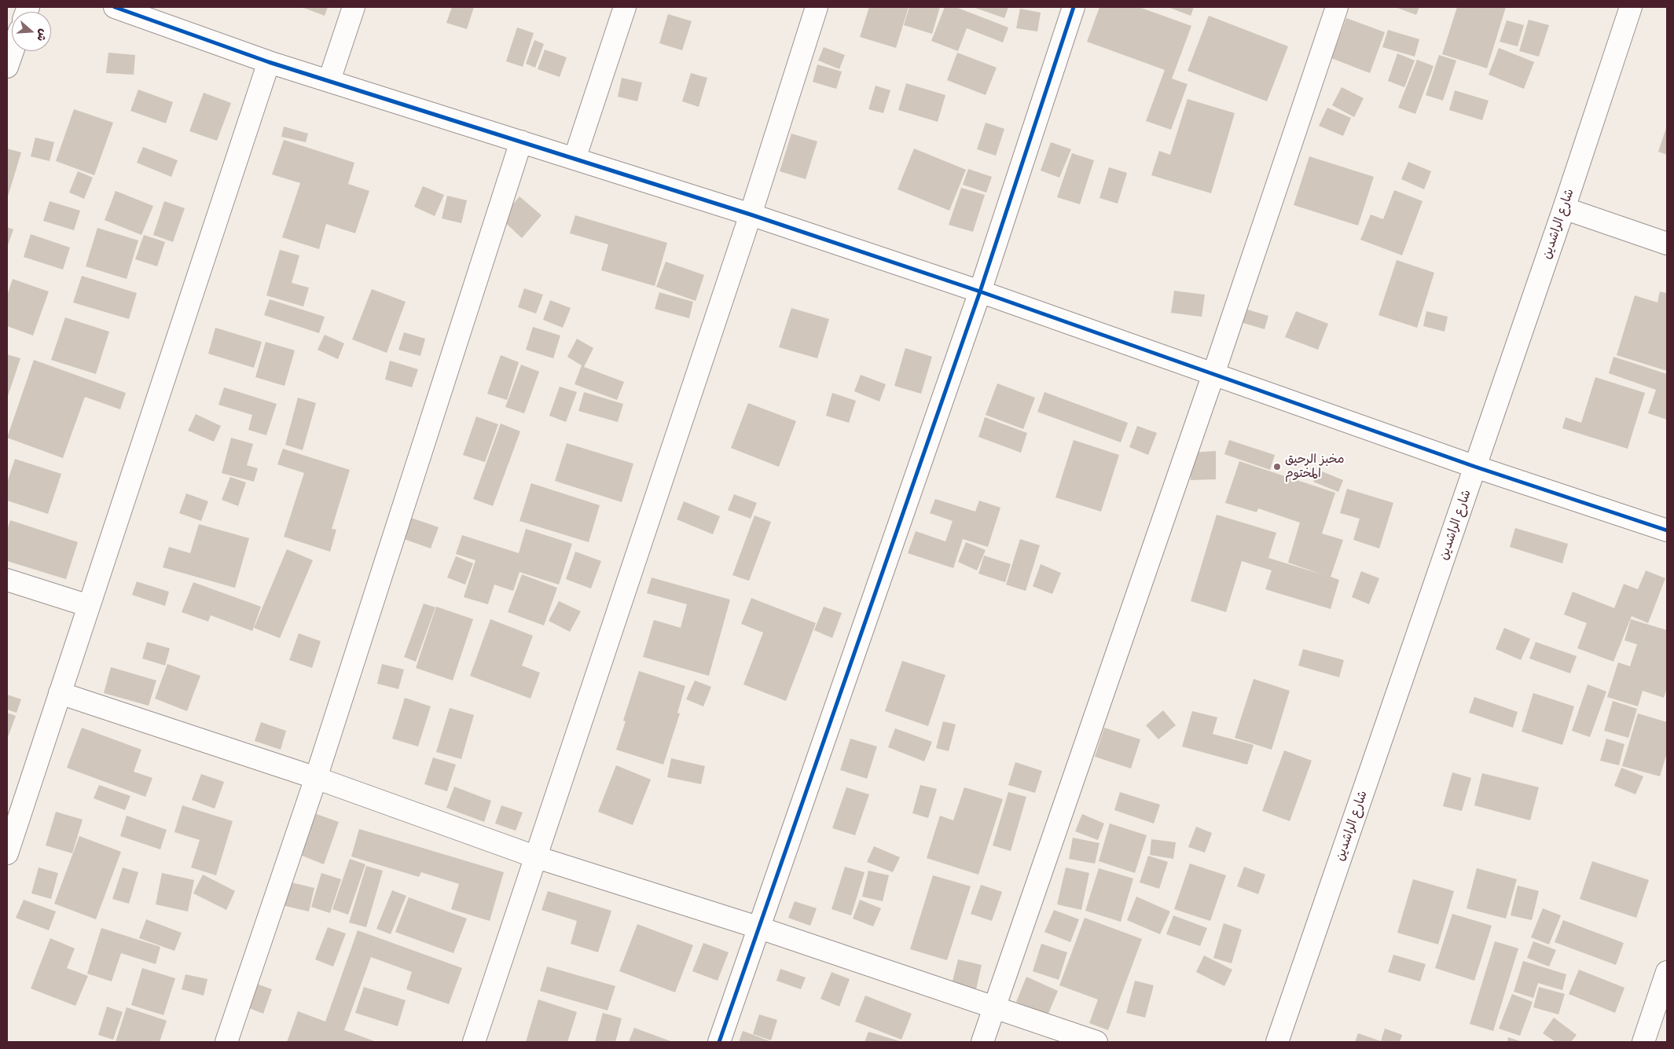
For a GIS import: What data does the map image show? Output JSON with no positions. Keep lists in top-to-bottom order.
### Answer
{
  "streets": {
    "street": ["شارع الراشدين"]
  },
  "places": ["مخبز الرحيق المختوم"],
  "north": "right"
}
